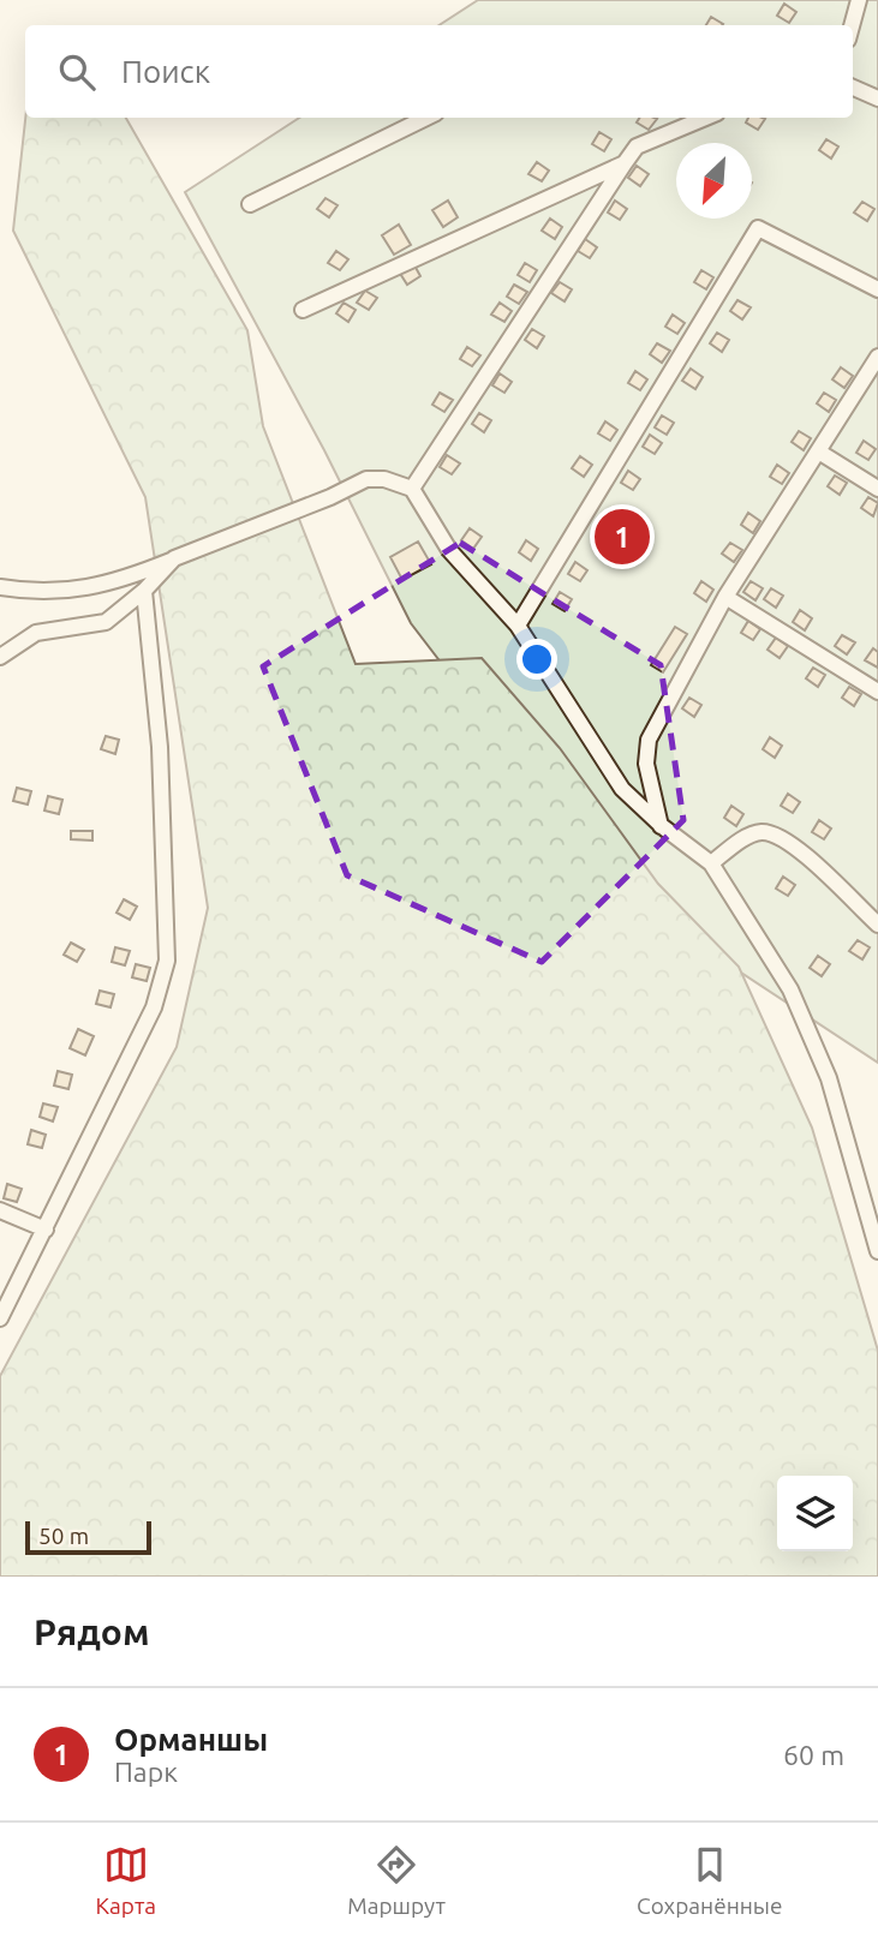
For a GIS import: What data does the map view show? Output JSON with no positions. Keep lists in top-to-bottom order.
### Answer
{
  "scale_bar": "50 m",
  "north": "bottom left",
  "page": {
    "search": "Поиск",
    "pins": "1",
    "scale": "50 m",
    "heading": "Рядом",
    "list": [
      {
        "mark": "1",
        "name": "Орманшы",
        "note": "Парк",
        "value": "60 m"
      }
    ],
    "nav": ["Карта", "Маршрут", "Сохранённые"]
  }
}
